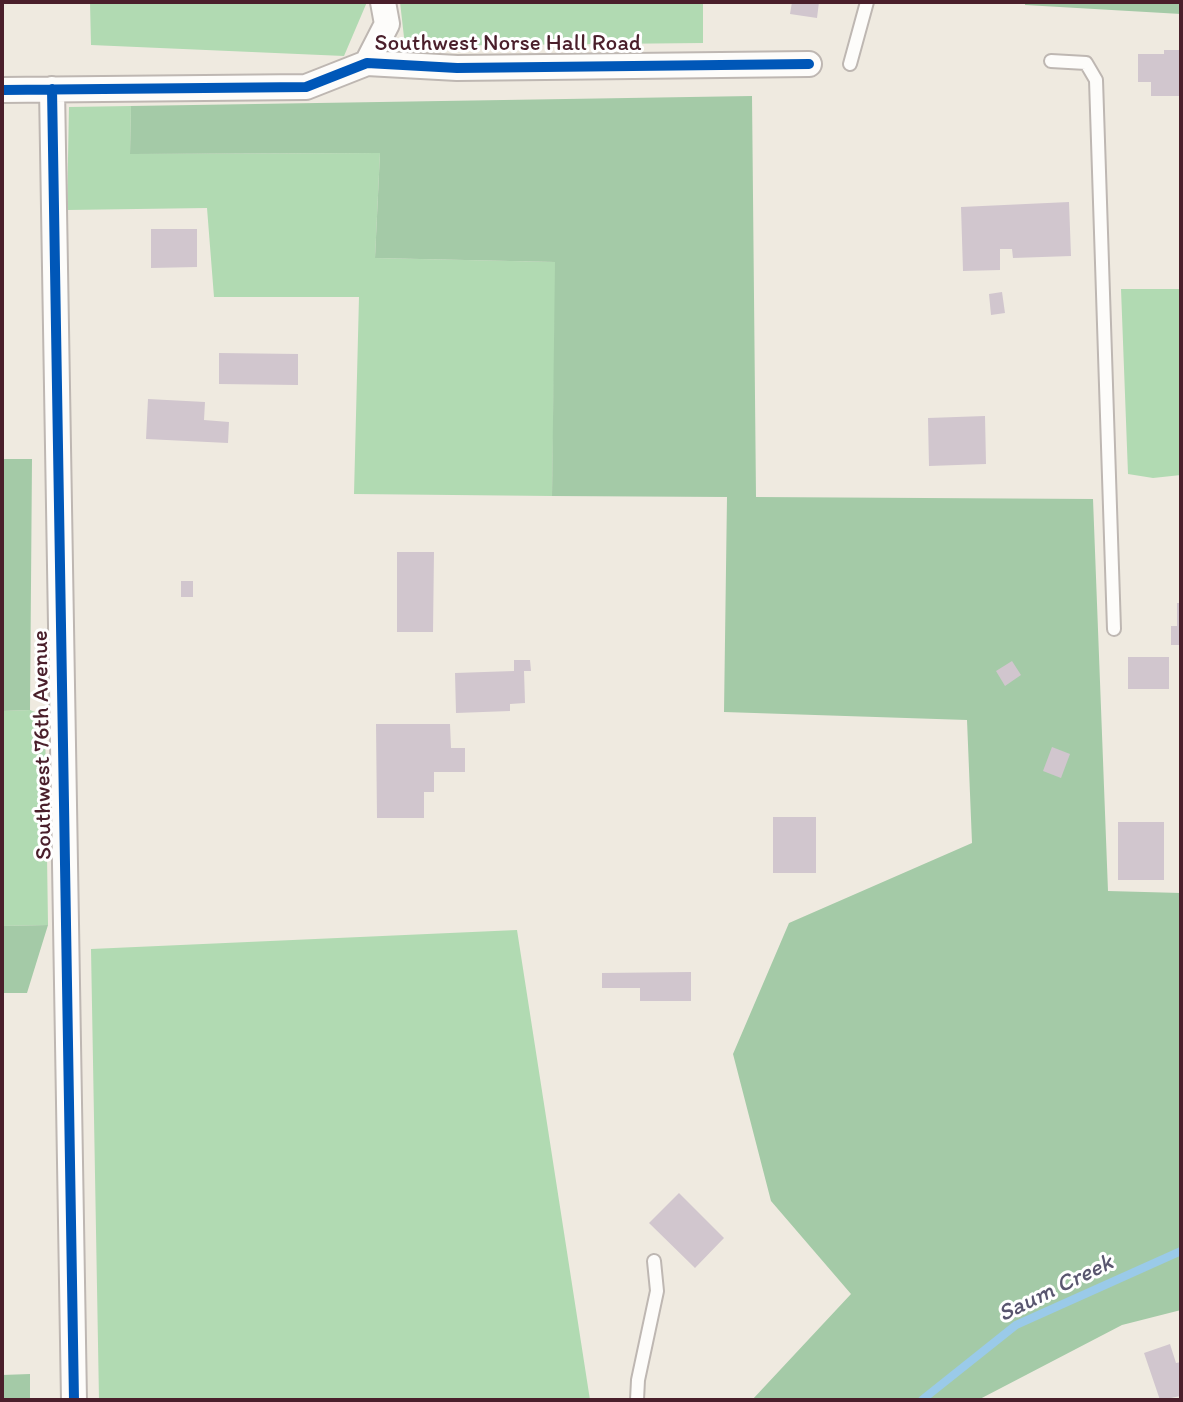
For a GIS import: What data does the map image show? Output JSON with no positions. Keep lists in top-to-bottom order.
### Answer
{
  "streets": {
    "street": ["Southwest Norse Hall Road", "Southwest 76th Avenue"]
  },
  "crossings": [
    ["Southwest Norse Hall Road", "Southwest 76th Avenue"]
  ],
  "water": ["Saum Creek"]
}
